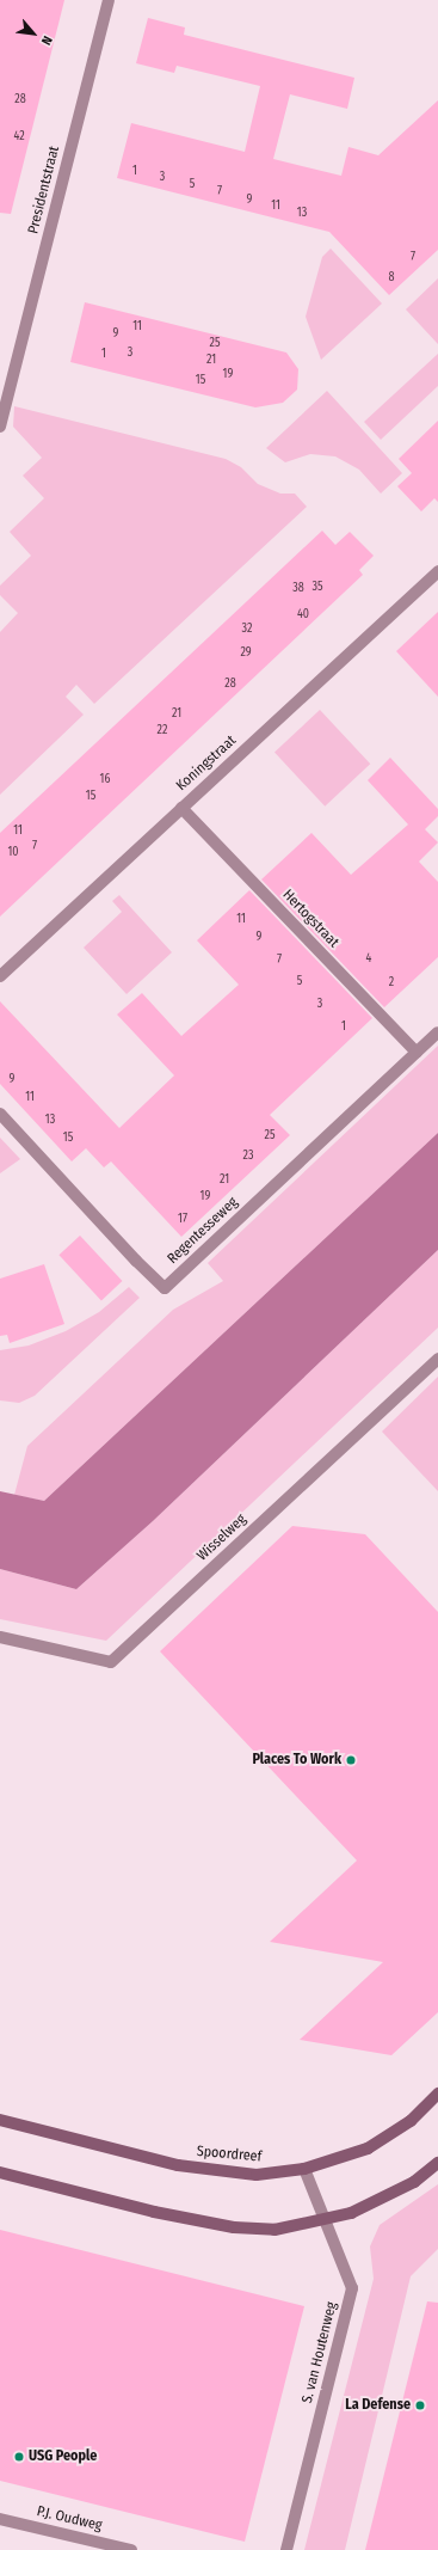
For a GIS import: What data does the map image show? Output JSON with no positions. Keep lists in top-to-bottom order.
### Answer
{
  "streets": {
    "main road": ["Spoordreef"],
    "street": [
      "Presidentstraat",
      "Koningstraat",
      "Hertogstraat",
      "Regentesseweg",
      "Wisselweg",
      "S. van Houtenweg",
      "P.J. Oudweg"
    ]
  },
  "crossings": [
    ["Koningstraat", "Hertogstraat"],
    ["Hertogstraat", "Regentesseweg"],
    ["Spoordreef", "S. van Houtenweg"]
  ],
  "places": ["Places To Work", "La Defense", "USG People"],
  "house_numbers": [
    "28",
    "42",
    "1",
    "3",
    "5",
    "7",
    "9",
    "11",
    "13",
    "7",
    "8",
    "11",
    "9",
    "25",
    "3",
    "1",
    "21",
    "19",
    "15",
    "35",
    "38",
    "40",
    "32",
    "29",
    "28",
    "21",
    "22",
    "16",
    "15",
    "11",
    "7",
    "10",
    "11",
    "9",
    "4",
    "7",
    "5",
    "2",
    "3",
    "1",
    "9",
    "11",
    "13",
    "25",
    "15",
    "23",
    "21",
    "19",
    "17"
  ],
  "north": "bottom right"
}
